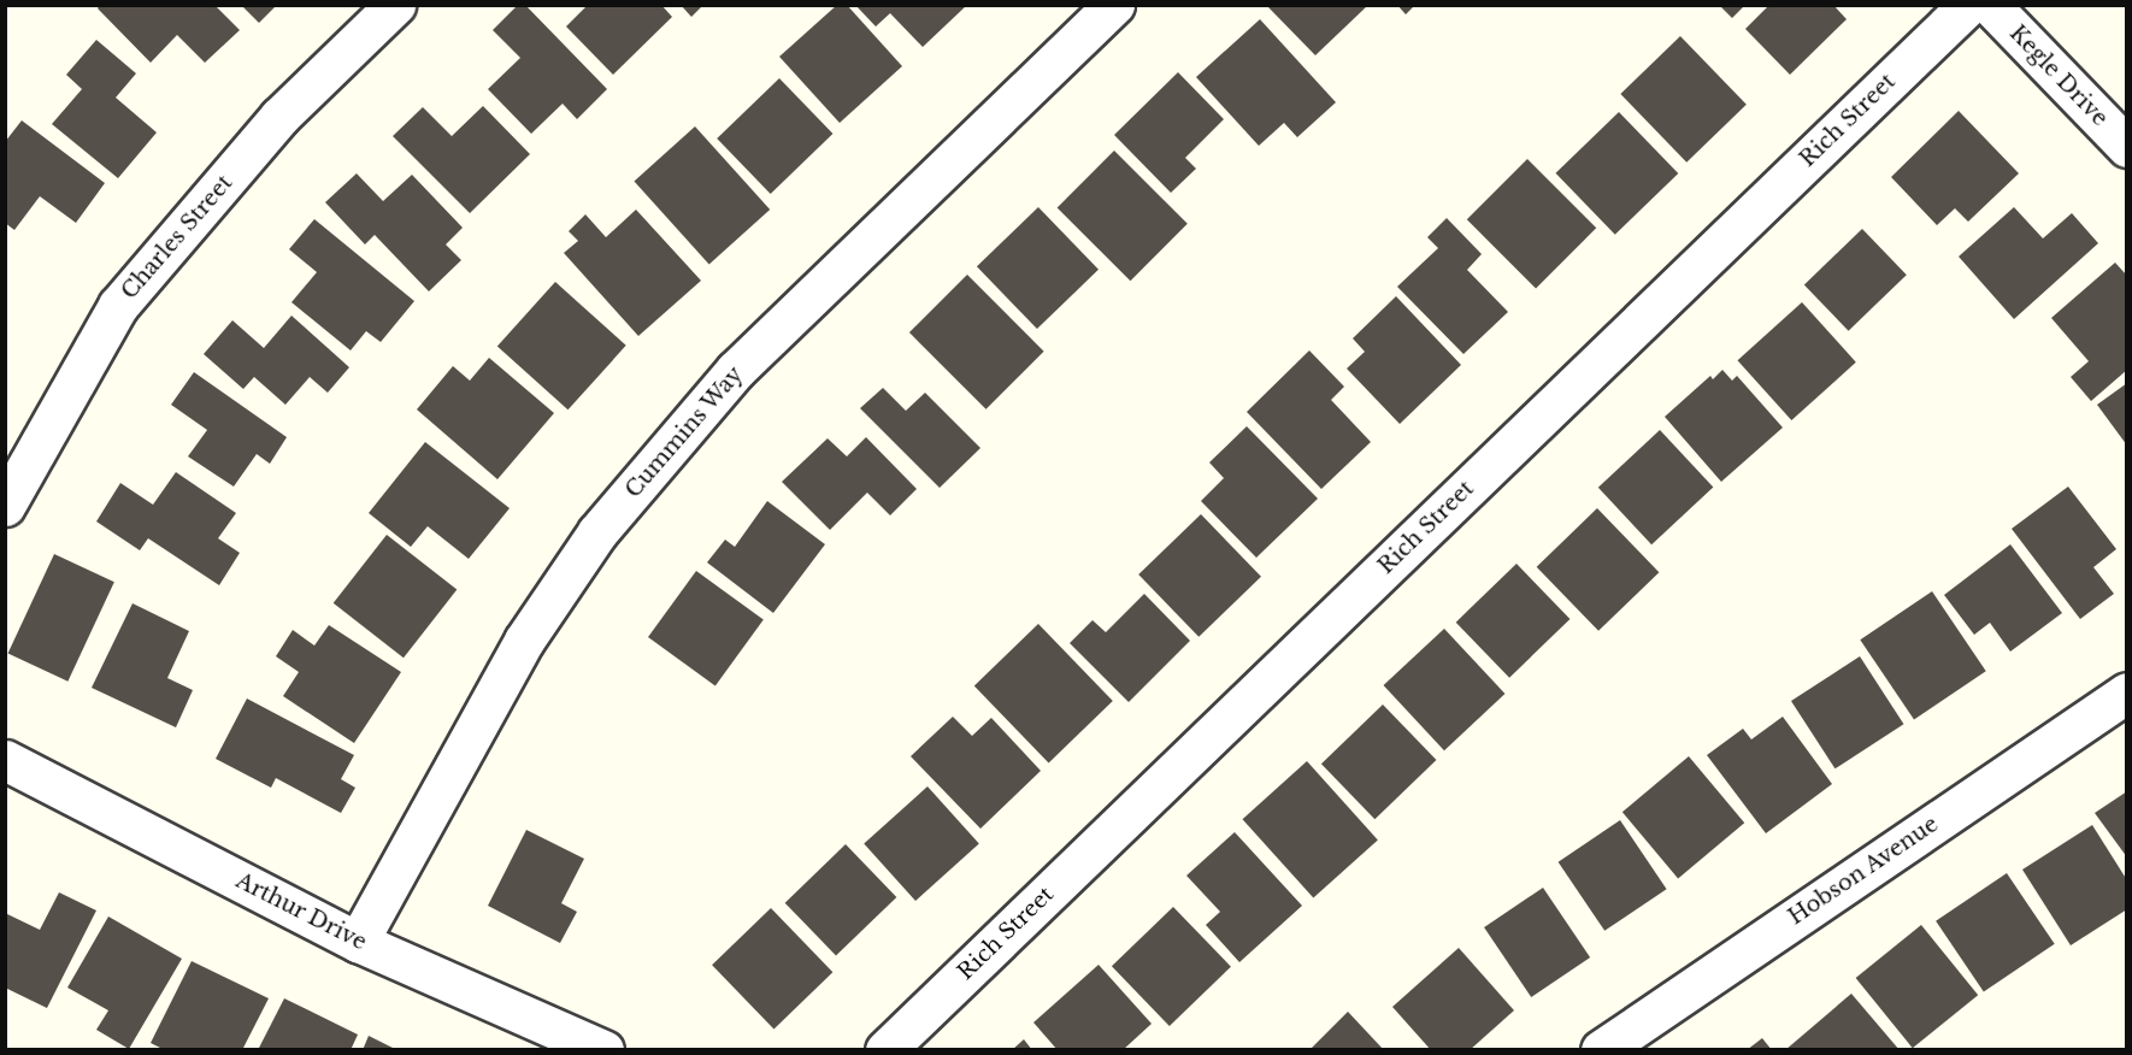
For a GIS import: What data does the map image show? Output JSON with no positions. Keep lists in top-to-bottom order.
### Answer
{
  "streets": {
    "street": [
      "Kegle Drive",
      "Rich Street",
      "Charles Street",
      "Cummins Way",
      "Hobson Avenue",
      "Arthur Drive"
    ]
  },
  "crossings": [
    ["Cummins Way", "Arthur Drive"]
  ]
}
